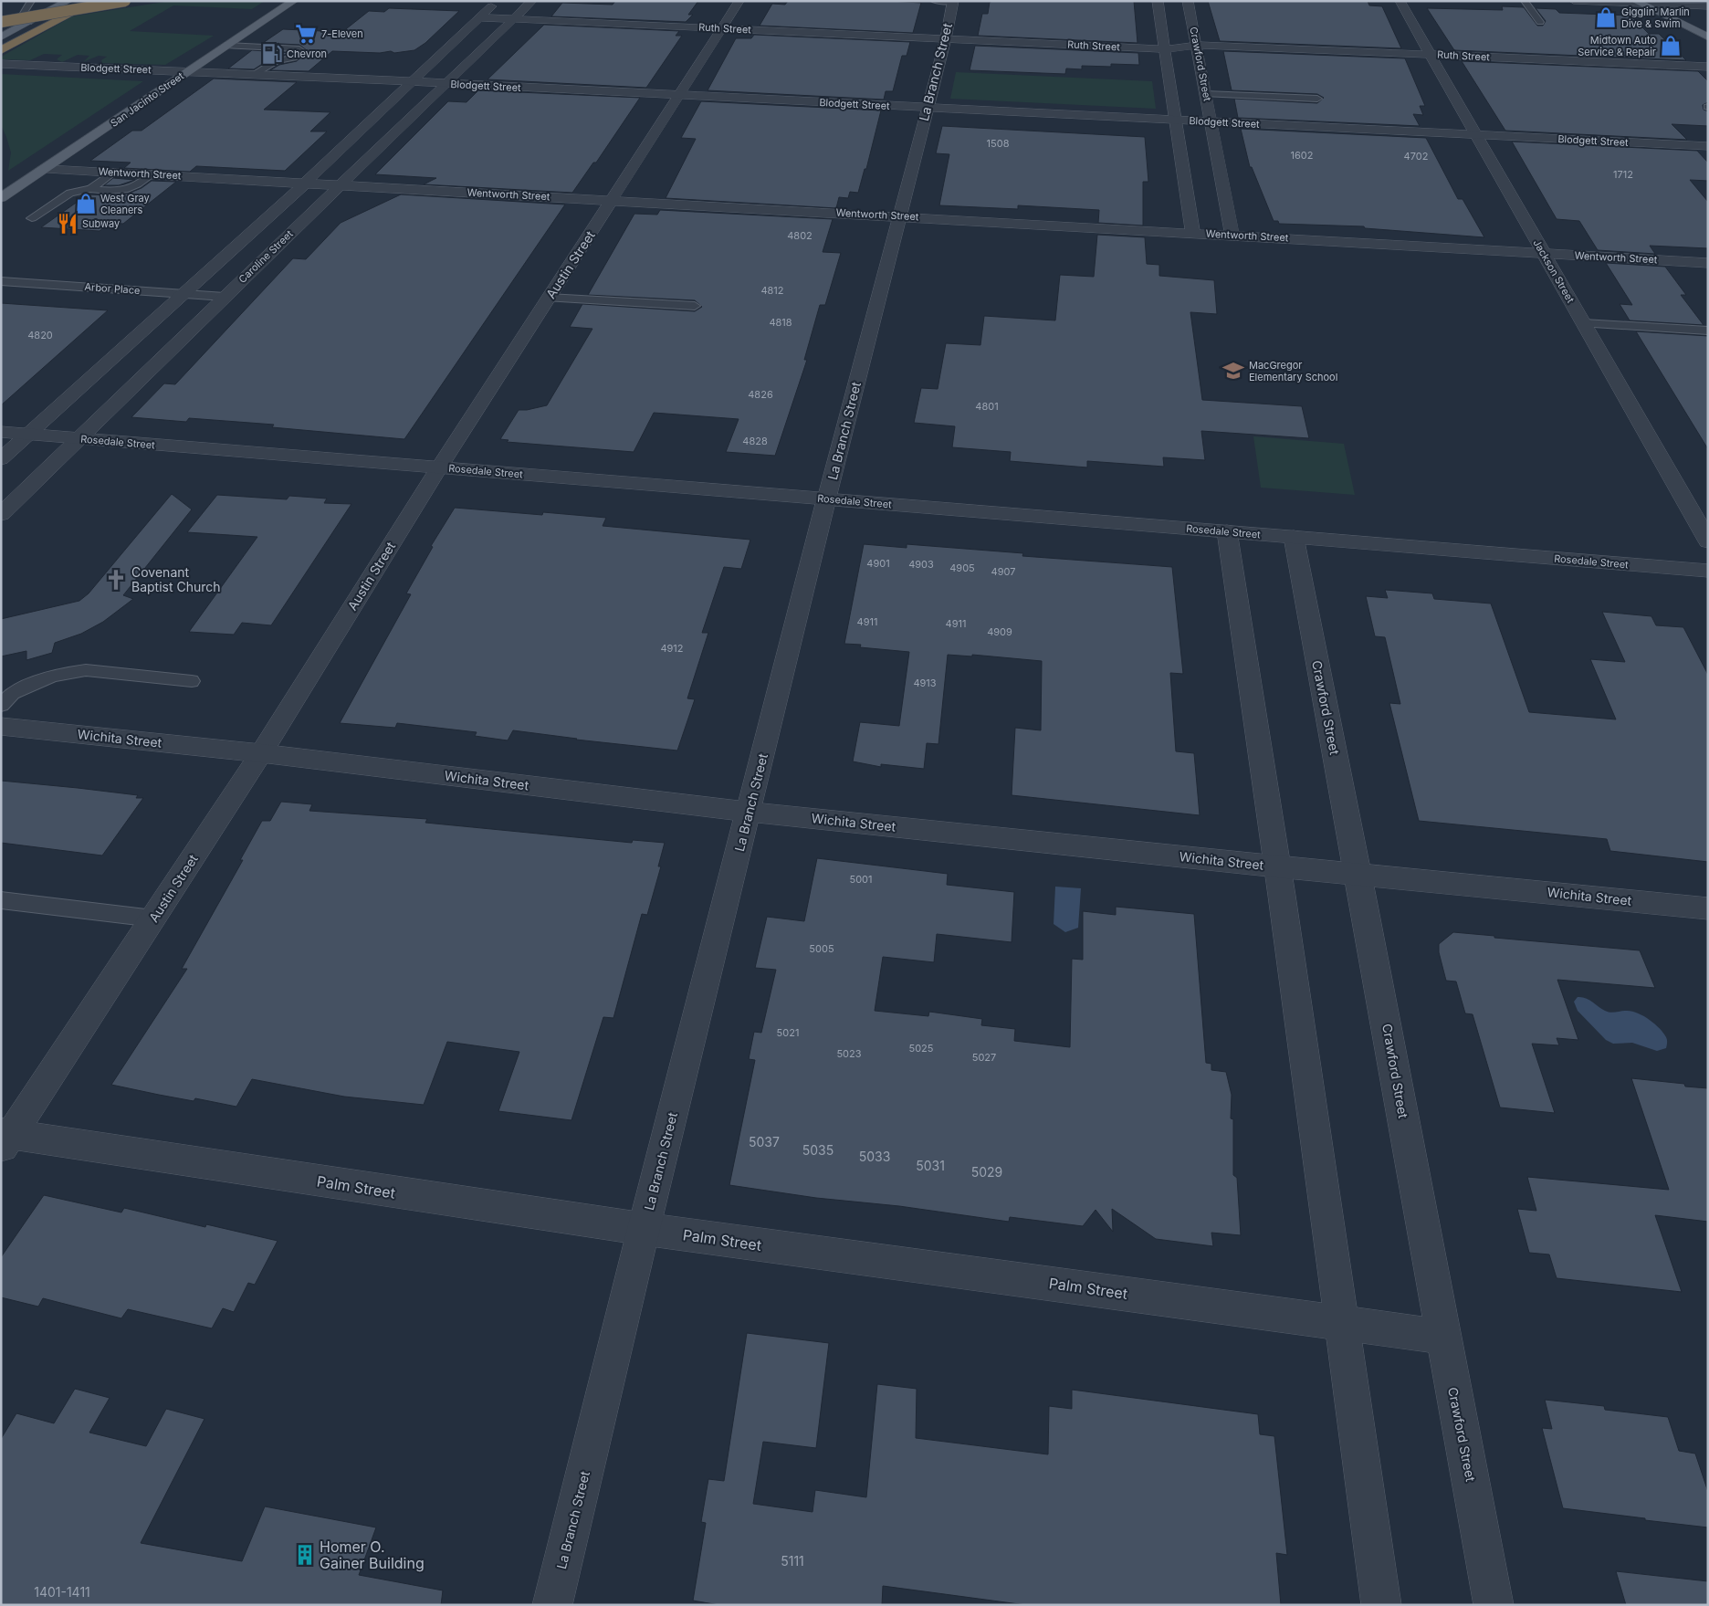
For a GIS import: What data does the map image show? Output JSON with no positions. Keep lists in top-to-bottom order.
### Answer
{
  "streets": {
    "main road": ["San Jacinto Street"],
    "street": [
      "Ruth Street",
      "Crawford Street",
      "Blodgett Street",
      "La Branch Street",
      "Wentworth Street",
      "Caroline Street",
      "Austin Street",
      "Jackson Street",
      "Rosedale Street",
      "Wichita Street",
      "Palm Street"
    ],
    "lane": ["Arbor Place"]
  },
  "crossings": [
    ["Ruth Street", "Crawford Street"],
    ["Ruth Street", "La Branch Street"],
    ["Ruth Street", "Caroline Street"],
    ["Ruth Street", "Austin Street"],
    ["Ruth Street", "Jackson Street"],
    ["Crawford Street", "Blodgett Street"],
    ["Crawford Street", "Wentworth Street"],
    ["Crawford Street", "Rosedale Street"],
    ["Crawford Street", "Wichita Street"],
    ["Crawford Street", "Palm Street"],
    ["Blodgett Street", "La Branch Street"],
    ["Blodgett Street", "San Jacinto Street"],
    ["Blodgett Street", "Caroline Street"],
    ["Blodgett Street", "Austin Street"],
    ["Blodgett Street", "Jackson Street"],
    ["La Branch Street", "Wentworth Street"],
    ["La Branch Street", "Rosedale Street"],
    ["La Branch Street", "Wichita Street"],
    ["La Branch Street", "Palm Street"],
    ["San Jacinto Street", "Wentworth Street"],
    ["Wentworth Street", "Caroline Street"],
    ["Wentworth Street", "Austin Street"],
    ["Wentworth Street", "Jackson Street"],
    ["Caroline Street", "Arbor Place"],
    ["Caroline Street", "Rosedale Street"],
    ["Austin Street", "Rosedale Street"],
    ["Austin Street", "Wichita Street"],
    ["Austin Street", "Palm Street"]
  ],
  "places": {
    "shop": ["Gigglin' Marlin Dive & Swim", "Midtown Auto Service & Repair", "West Gray Cleaners"],
    "supermarket": ["7-Eleven"],
    "fuel station": ["Chevron"],
    "restaurant": ["Subway"],
    "school or university": ["MacGregor Elementary School"],
    "church": ["Covenant Baptist Church"],
    "building": ["Homer O. Gainer Building"]
  },
  "house_numbers": [
    "1508",
    "1602",
    "4702",
    "1712",
    "4802",
    "4812",
    "4818",
    "4820",
    "4826",
    "4801",
    "4828",
    "4901",
    "4903",
    "4905",
    "4907",
    "4911",
    "4911",
    "4909",
    "4912",
    "4913",
    "5001",
    "5005",
    "5021",
    "5025",
    "5023",
    "5027",
    "5037",
    "5035",
    "5033",
    "5031",
    "5029",
    "5111",
    "1401-1411"
  ]
}
